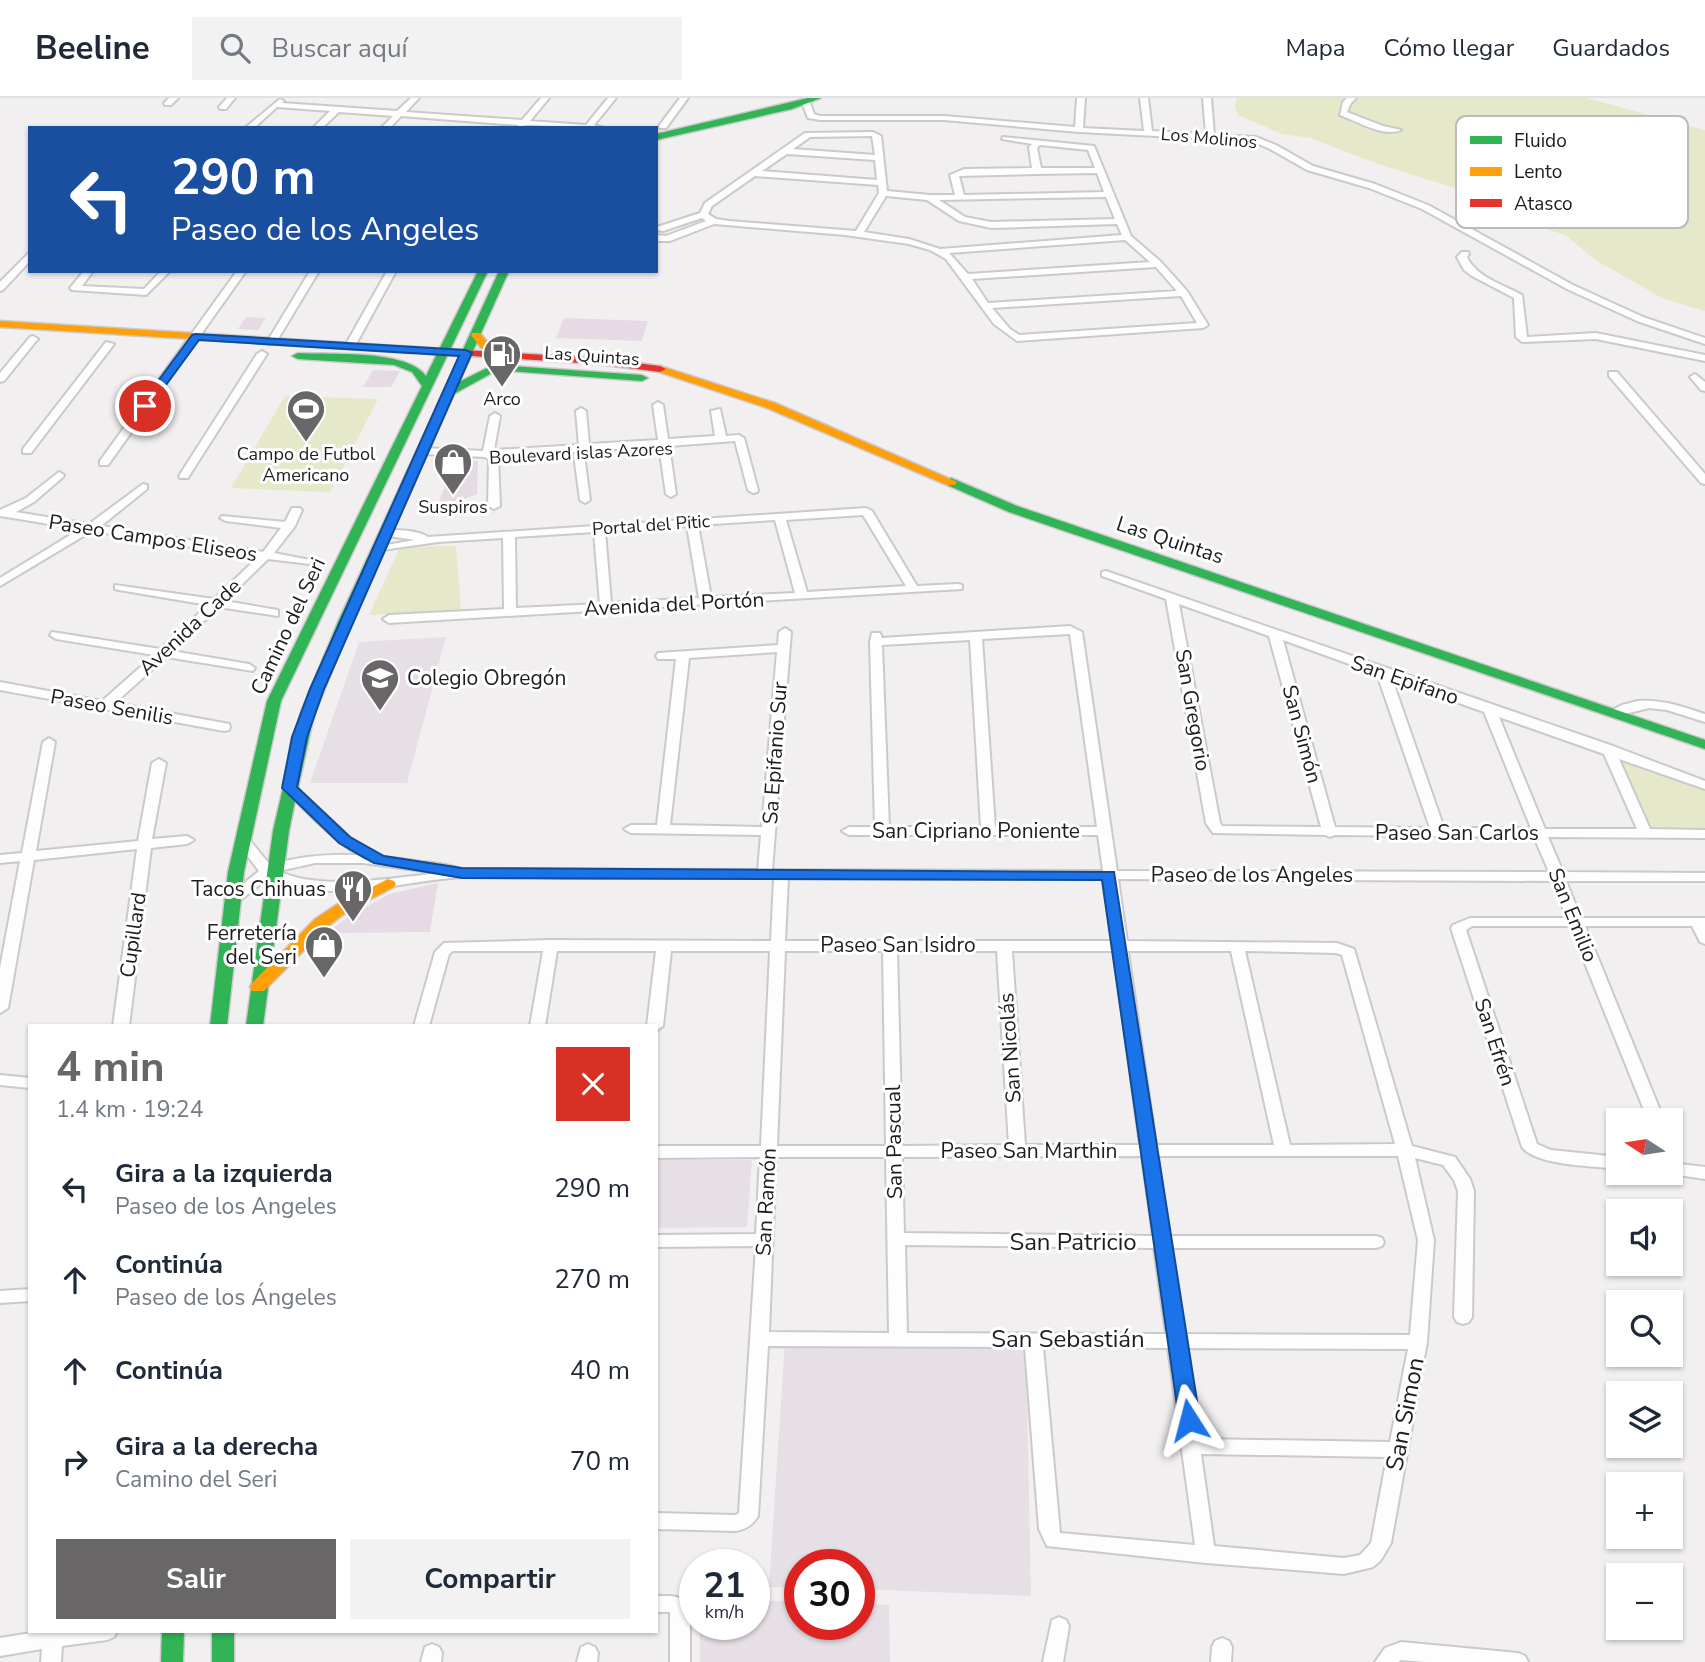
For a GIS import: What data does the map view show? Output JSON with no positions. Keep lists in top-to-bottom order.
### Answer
{
  "streets": {
    "main road": ["Las Quintas", "Camino del Seri"],
    "street": [
      "Los Molinos",
      "Boulevard islas Azores",
      "Portal del Pitic",
      "Paseo Campos Eliseos",
      "Avenida del Portón",
      "Avenida Cade",
      "San Epifano",
      "Paseo Senilis",
      "San Gregorio",
      "San Simón",
      "Sa Epifanio Sur",
      "San Cipriano Poniente",
      "Paseo San Carlos",
      "Paseo de los Angeles",
      "San Emilio",
      "Cupillard",
      "Paseo San Isidro",
      "San Efrén",
      "San Nicolás",
      "San Pascual",
      "Paseo San Marthin",
      "San Ramón",
      "San Patricio",
      "San Sebastián",
      "San Simon"
    ]
  },
  "crossings": [
    ["Las Quintas", "Camino del Seri"],
    ["Portal del Pitic", "Avenida del Portón"],
    ["Paseo Campos Eliseos", "Avenida Cade"],
    ["Avenida Cade", "Paseo Senilis"],
    ["San Epifano", "San Gregorio"],
    ["San Epifano", "San Simón"],
    ["San Epifano", "San Emilio"],
    ["San Gregorio", "Paseo San Carlos"],
    ["San Simón", "Paseo San Carlos"],
    ["Sa Epifanio Sur", "Paseo de los Angeles"],
    ["Sa Epifanio Sur", "San Ramón"],
    ["Paseo San Carlos", "San Emilio"],
    ["Paseo de los Angeles", "San Emilio"],
    ["Paseo de los Angeles", "San Ramón"],
    ["San Emilio", "San Efrén"],
    ["Paseo San Isidro", "San Nicolás"],
    ["Paseo San Isidro", "San Pascual"],
    ["Paseo San Isidro", "San Ramón"],
    ["Paseo San Isidro", "San Simon"],
    ["San Nicolás", "Paseo San Marthin"],
    ["San Pascual", "Paseo San Marthin"],
    ["San Pascual", "San Patricio"],
    ["San Pascual", "San Sebastián"],
    ["Paseo San Marthin", "San Ramón"],
    ["Paseo San Marthin", "San Simon"],
    ["San Ramón", "San Sebastián"],
    ["San Sebastián", "San Simon"]
  ],
  "places": {
    "fuel station": ["Arco"],
    "sports": ["Campo de Futbol Americano"],
    "shop": ["Suspiros", "Ferretería del Seri"],
    "school or university": ["Colegio Obregón"],
    "restaurant": ["Tacos Chihuas"]
  },
  "legend": ["Fluido", "Lento", "Atasco"],
  "north": "left",
  "page": {
    "header": "Beeline",
    "search": "Buscar aquí",
    "nav": ["Mapa", "Cómo llegar", "Guardados"],
    "turn": ["290 m", "Paseo de los Angeles"],
    "heading": ["4 min", "1.4 km · 19:24"],
    "map_buttons": ["+", "−"],
    "list": [
      {
        "name": "Gira a la izquierda",
        "note": "Paseo de los Angeles",
        "value": "290 m"
      },
      {
        "name": "Continúa",
        "note": "Paseo de los Ángeles",
        "value": "270 m"
      },
      {
        "name": "Continúa",
        "value": "40 m"
      },
      {
        "name": "Gira a la derecha",
        "note": "Camino del Seri",
        "value": "70 m"
      }
    ],
    "buttons": ["Salir", "Compartir"],
    "speed": "21 km/h",
    "limit": "30"
  }
}
